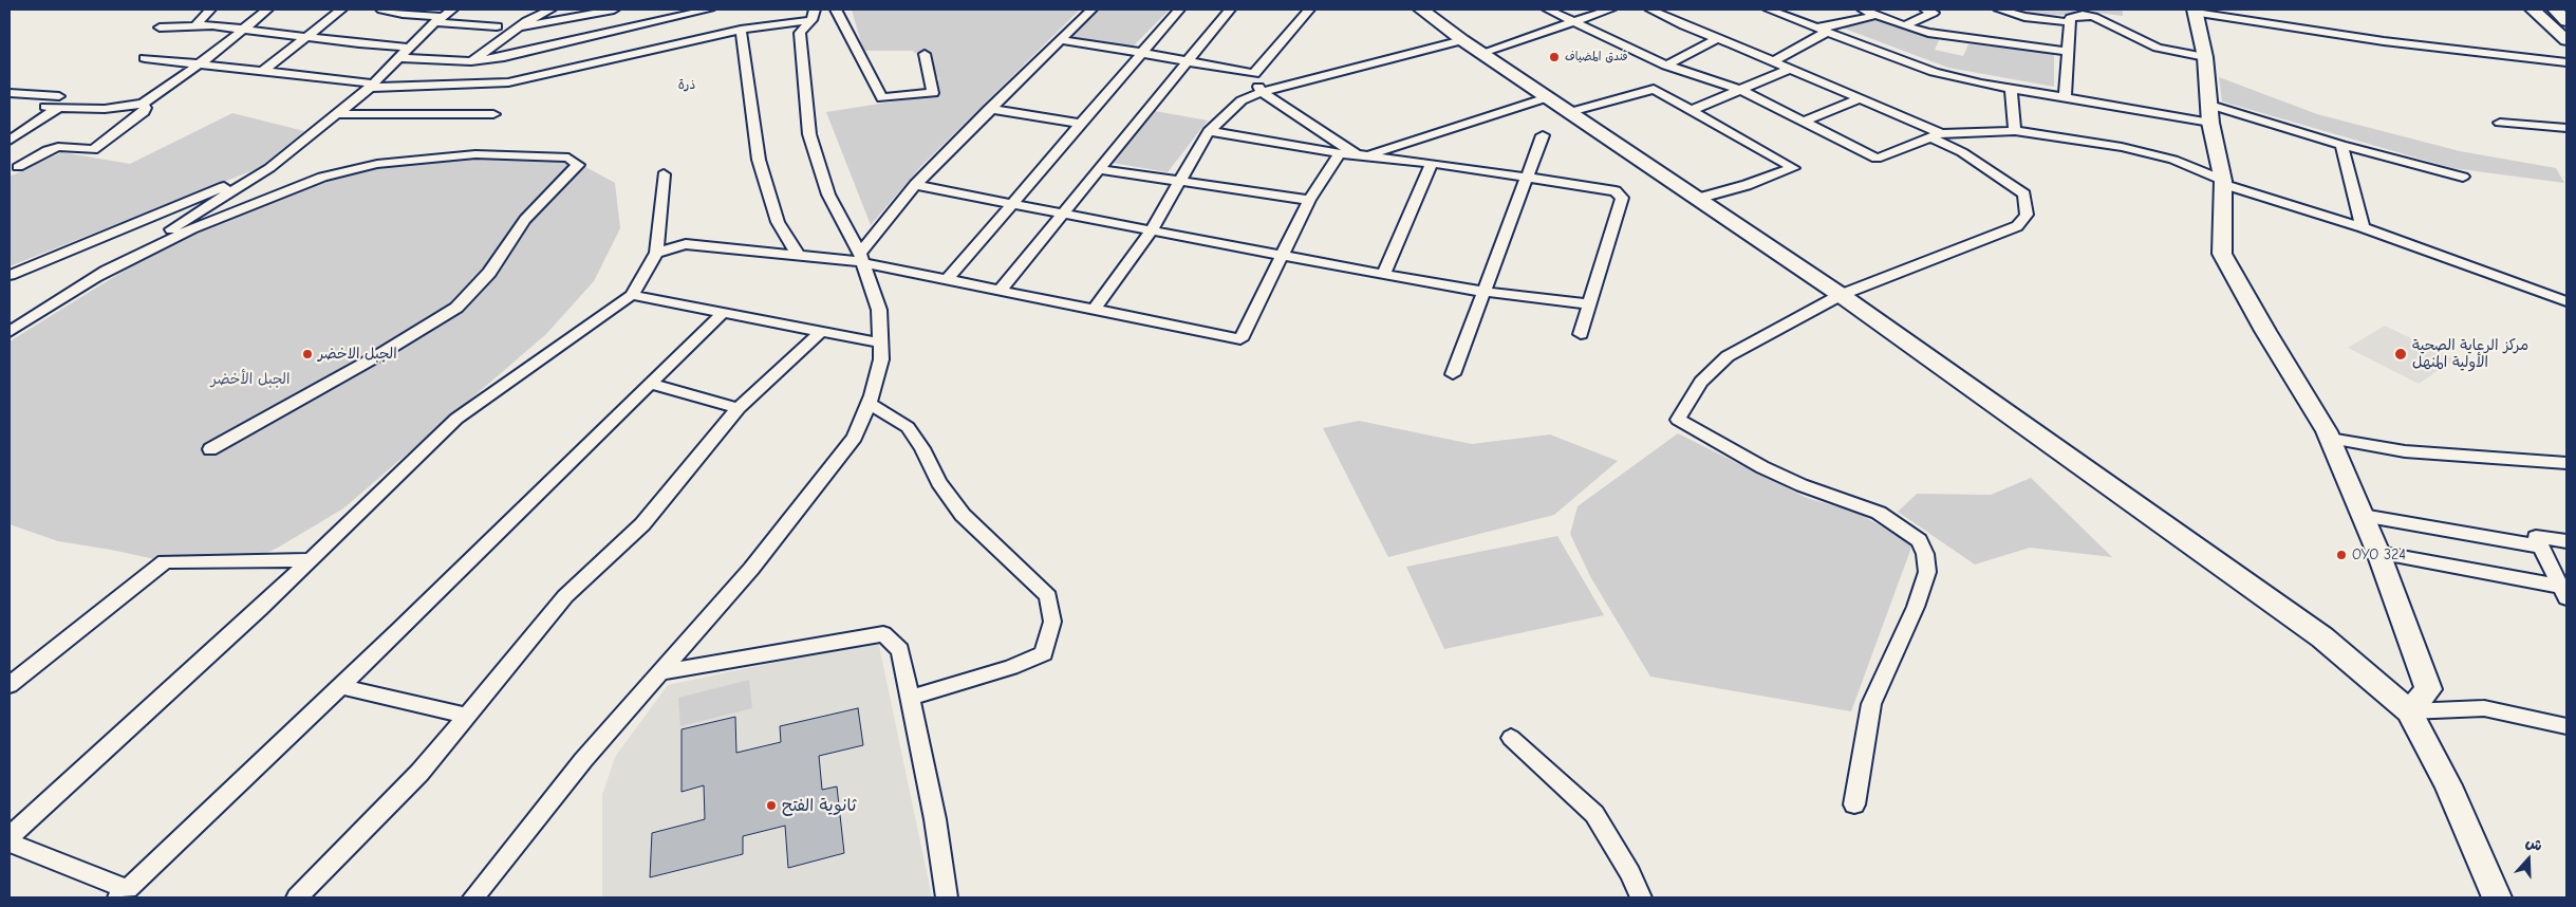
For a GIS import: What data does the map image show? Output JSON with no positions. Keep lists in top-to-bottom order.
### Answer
{
  "districts": ["ذرة"],
  "parks": ["الجبل الأخضر"],
  "places": [
    "فندق المضياف",
    "الجبل الاخضر",
    "مركز الرعاية الصحية الأولية المنهل",
    "OYO 324",
    "ثانوية الفتح"
  ],
  "north": "top"
}
